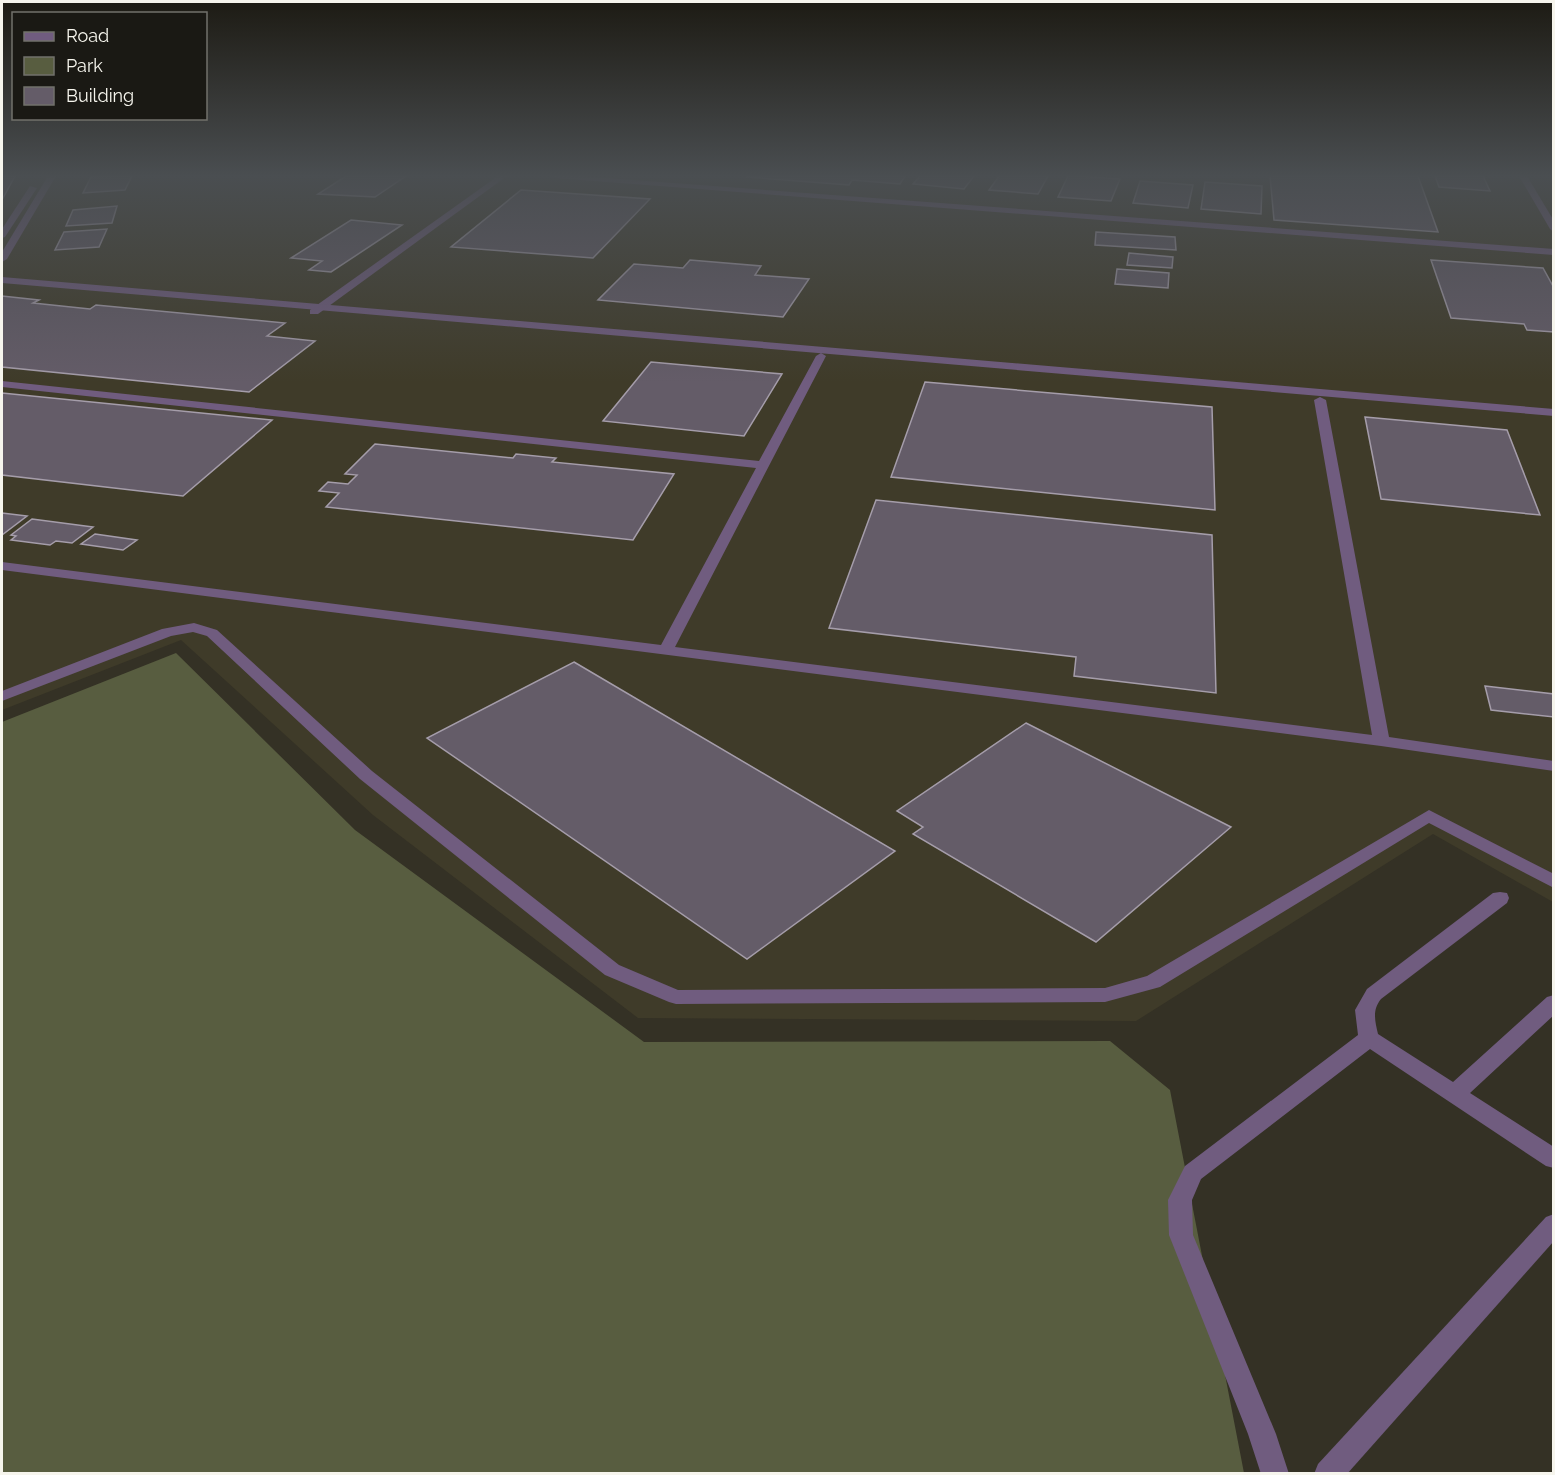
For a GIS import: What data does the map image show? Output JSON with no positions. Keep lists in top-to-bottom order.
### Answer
{
  "legend": ["Road", "Park", "Building"]
}
